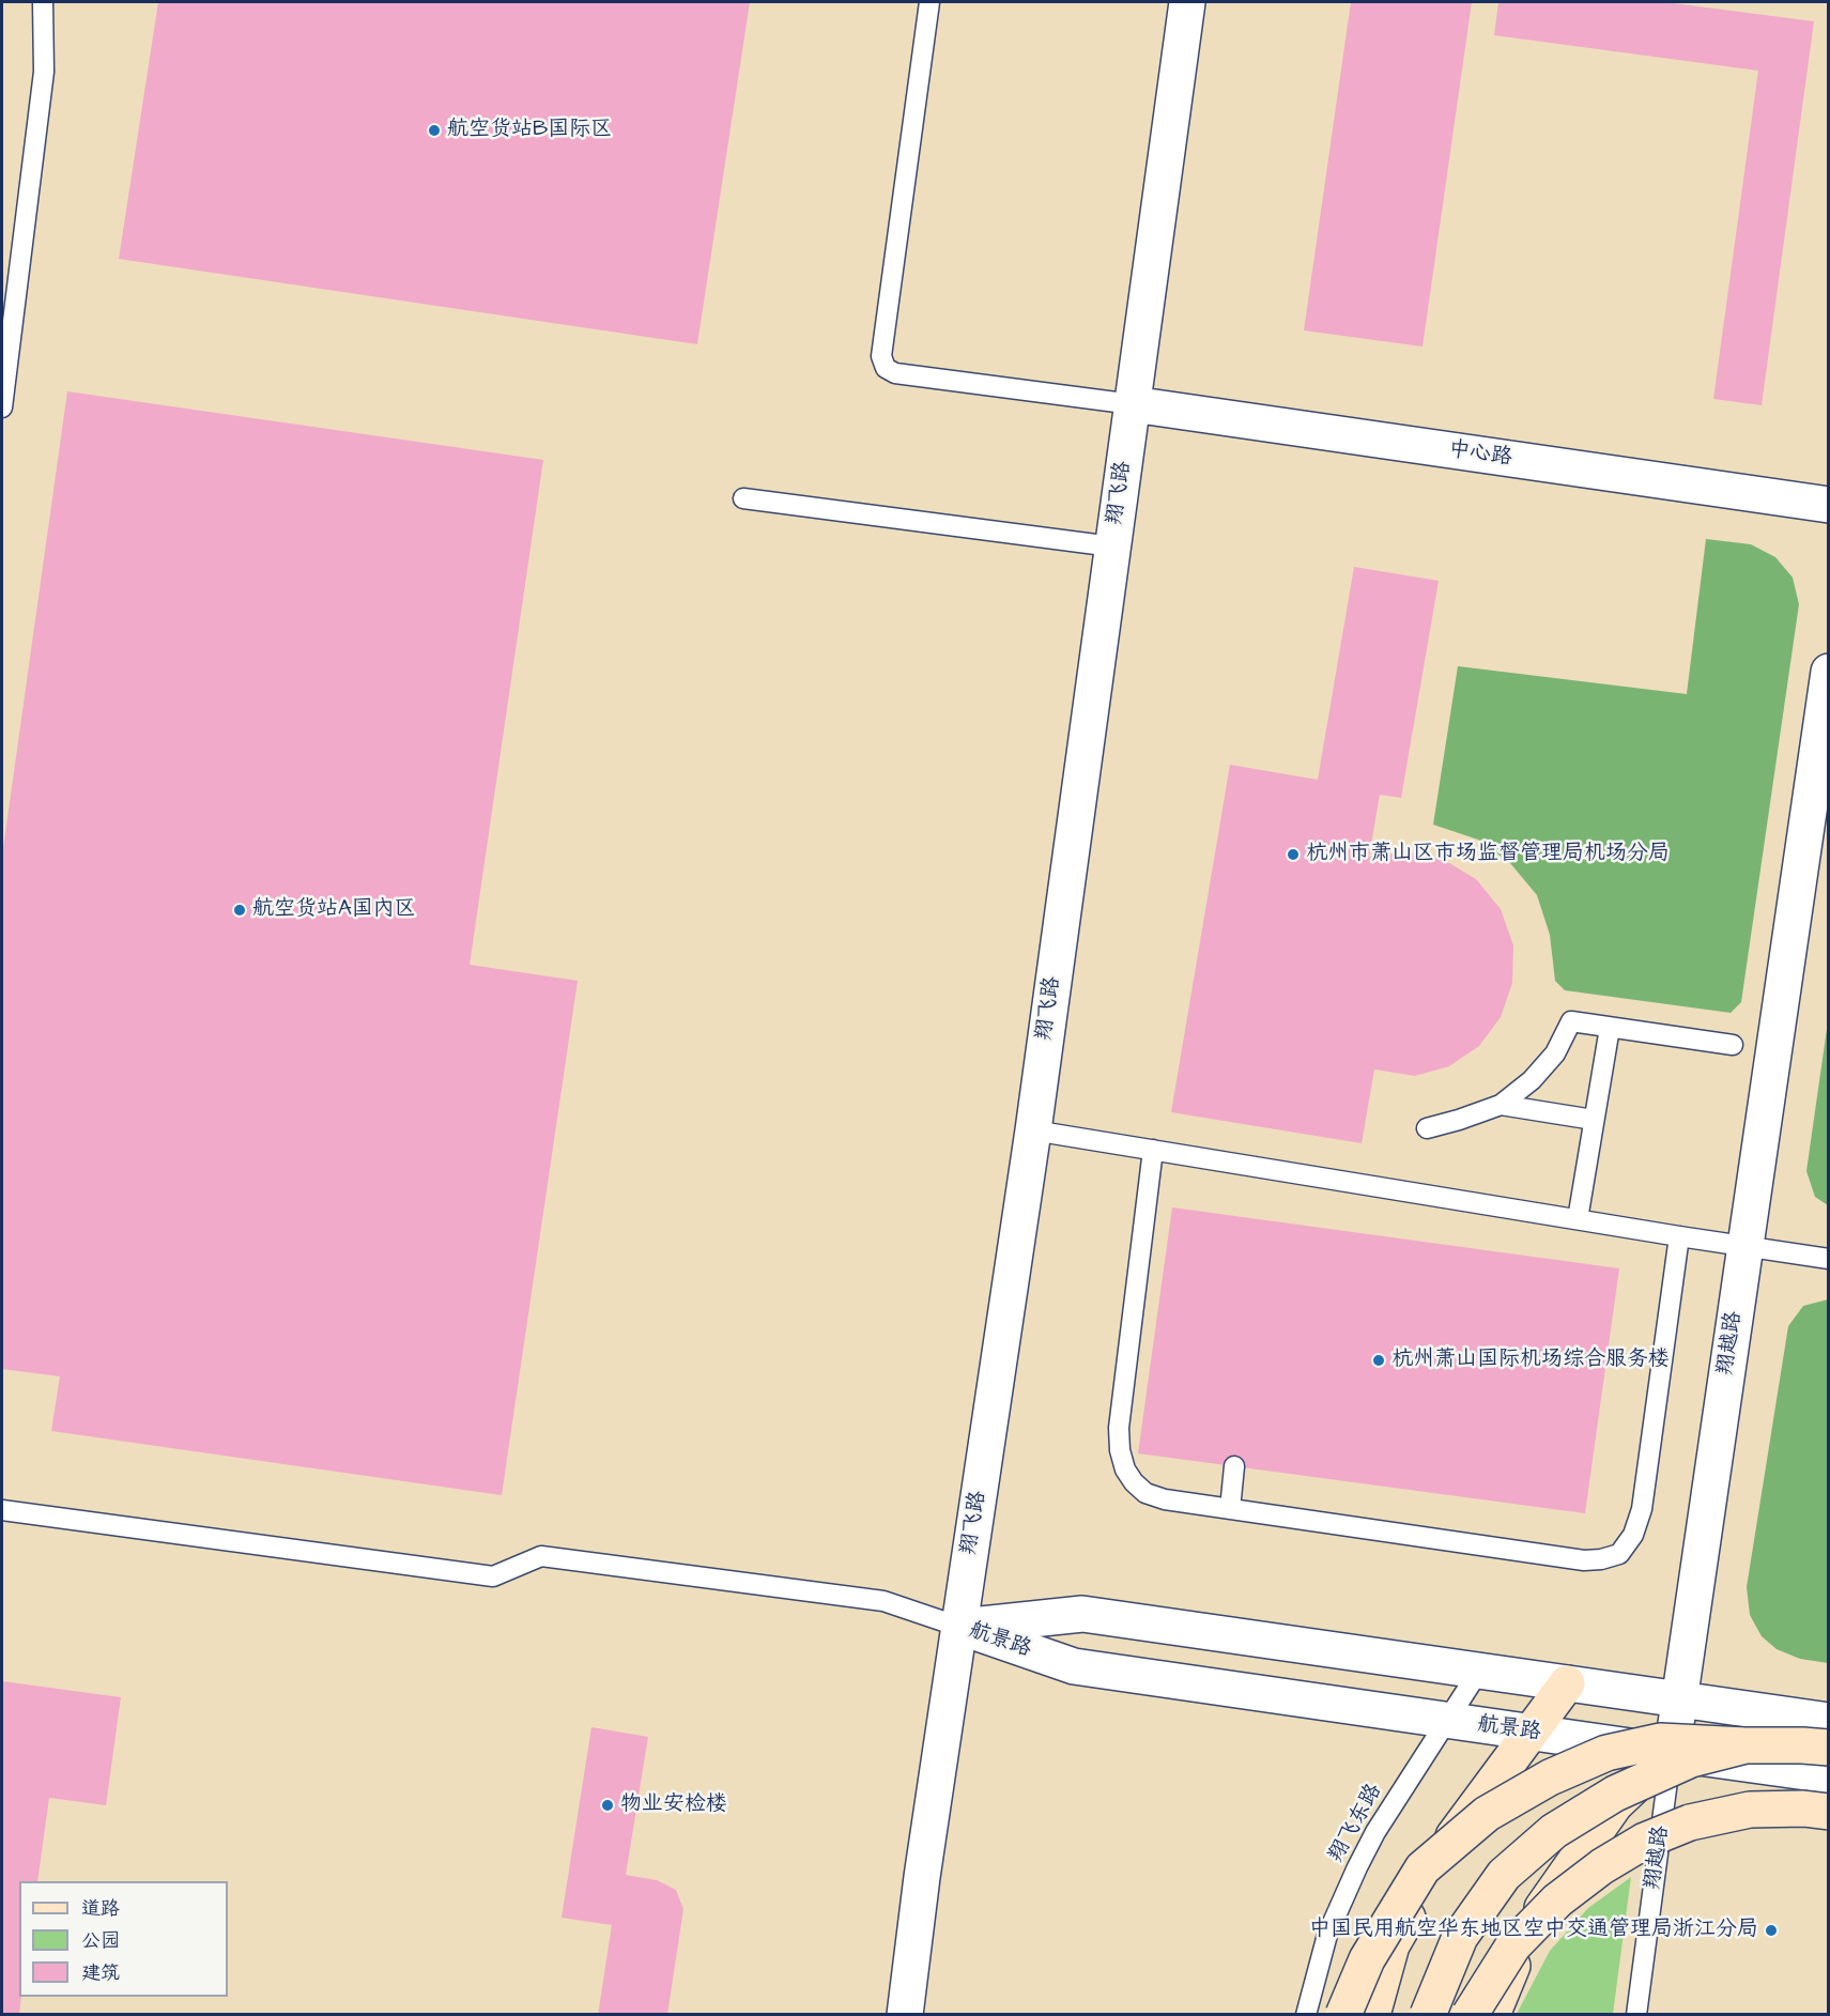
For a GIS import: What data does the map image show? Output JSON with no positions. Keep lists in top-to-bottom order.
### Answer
{
  "streets": {
    "street": [
      "中心路",
      "翔飞路",
      "翔越路",
      "航景路"
    ],
    "lane": ["翔飞东路"]
  },
  "crossings": [
    ["中心路", "翔飞路"],
    ["翔飞路", "航景路"],
    ["翔越路", "航景路"],
    ["航景路", "翔飞东路"]
  ],
  "places": [
    "航空货站B国际区",
    "杭州市萧山区市场监督管理局机场分局",
    "航空货站A国内区",
    "杭州萧山国际机场综合服务楼",
    "物业安检楼",
    "中国民用航空华东地区空中交通管理局浙江分局"
  ],
  "legend": ["道路", "公园", "建筑"]
}
